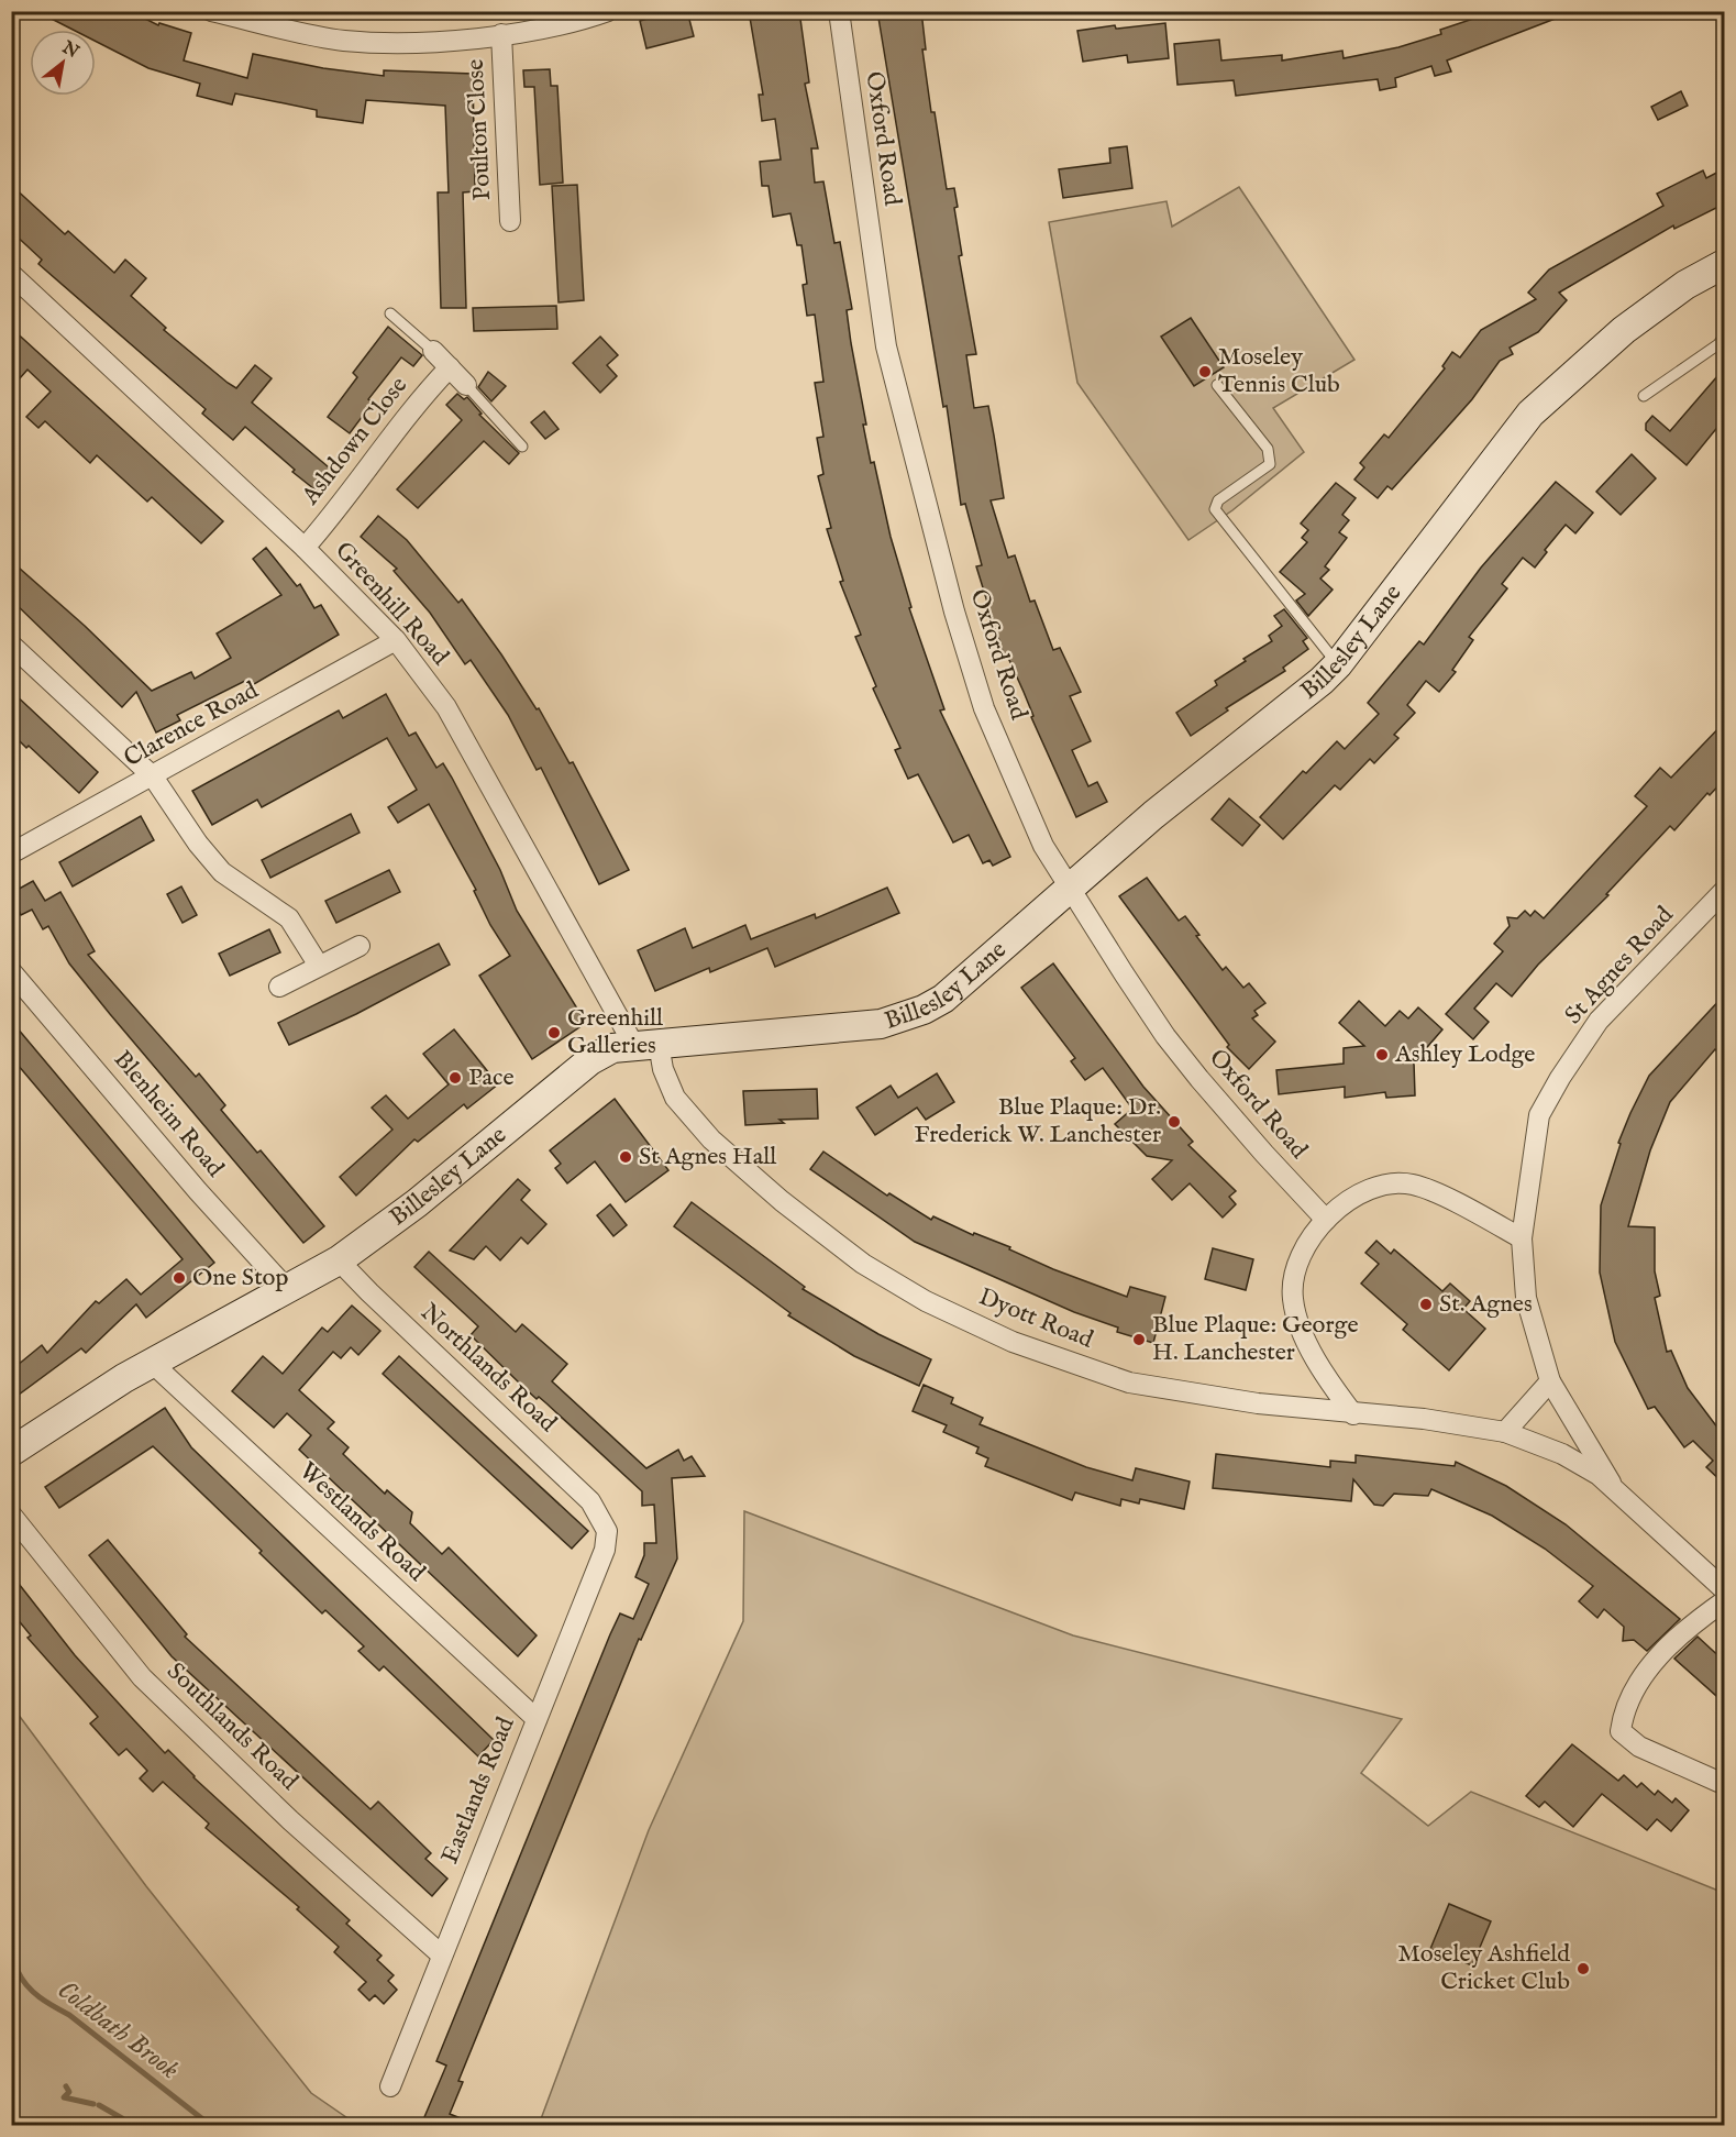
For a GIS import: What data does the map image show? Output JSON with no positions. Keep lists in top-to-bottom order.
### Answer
{
  "streets": {
    "street": [
      "Poulton Close",
      "Oxford Road",
      "Ashdown Close",
      "Greenhill Road",
      "Billesley Lane",
      "Clarence Road",
      "St Agnes Road",
      "Blenheim Road",
      "Dyott Road",
      "Northlands Road",
      "Westlands Road",
      "Southlands Road",
      "Eastlands Road"
    ]
  },
  "crossings": [
    ["Oxford Road", "Billesley Lane"],
    ["Ashdown Close", "Greenhill Road"],
    ["Greenhill Road", "Billesley Lane"],
    ["Greenhill Road", "Clarence Road"],
    ["Greenhill Road", "Dyott Road"],
    ["Billesley Lane", "Blenheim Road"],
    ["Billesley Lane", "Dyott Road"],
    ["Billesley Lane", "Northlands Road"],
    ["Billesley Lane", "Westlands Road"],
    ["St Agnes Road", "Dyott Road"],
    ["Northlands Road", "Eastlands Road"],
    ["Westlands Road", "Eastlands Road"],
    ["Southlands Road", "Eastlands Road"]
  ],
  "water": ["Coldbath Brook"],
  "places": [
    "Moseley Tennis Club",
    "Greenhill Galleries",
    "Ashley Lodge",
    "Pace",
    "Blue Plaque: Dr. Frederick W. Lanchester",
    "St Agnes Hall",
    "One Stop",
    "St. Agnes",
    "Blue Plaque: George H. Lanchester",
    "Moseley Ashfield Cricket Club"
  ],
  "north": "top right"
}
